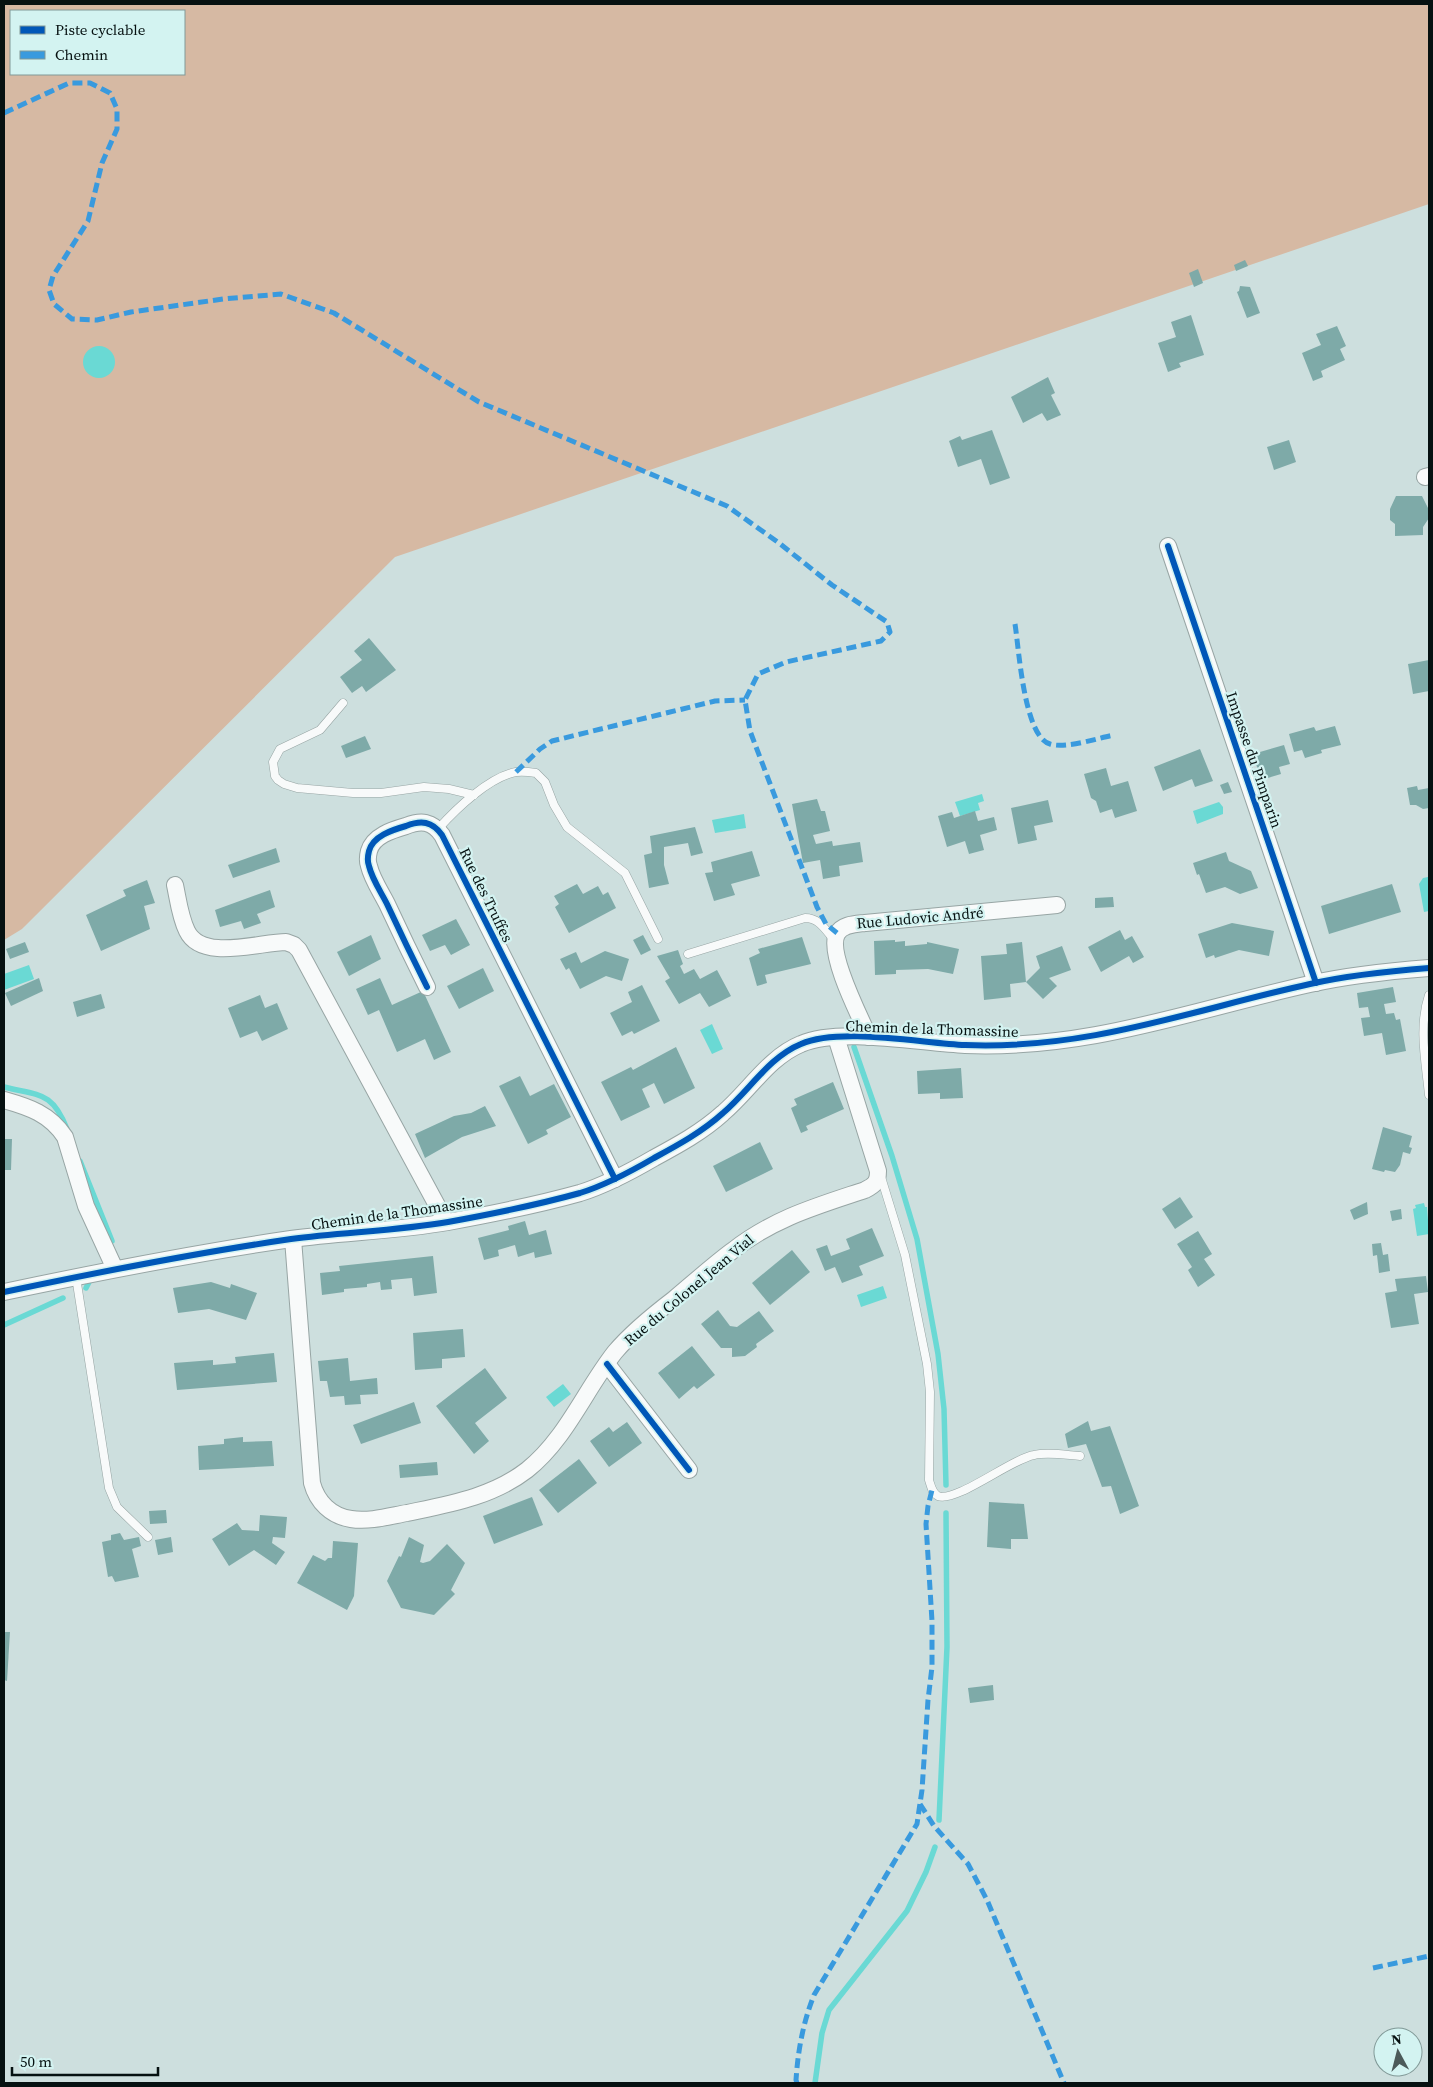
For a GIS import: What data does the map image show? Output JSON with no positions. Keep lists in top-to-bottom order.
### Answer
{
  "streets": {
    "street": [
      "Impasse du Pimparin",
      "Rue des Truffes",
      "Rue Ludovic André",
      "Chemin de la Thomassine",
      "Rue du Colonel Jean Vial"
    ]
  },
  "crossings": [
    ["Impasse du Pimparin", "Chemin de la Thomassine"],
    ["Rue des Truffes", "Chemin de la Thomassine"],
    ["Chemin de la Thomassine", "Rue du Colonel Jean Vial"]
  ],
  "legend": ["Piste cyclable", "Chemin"],
  "scale_bar": "50 m",
  "north": "top"
}
